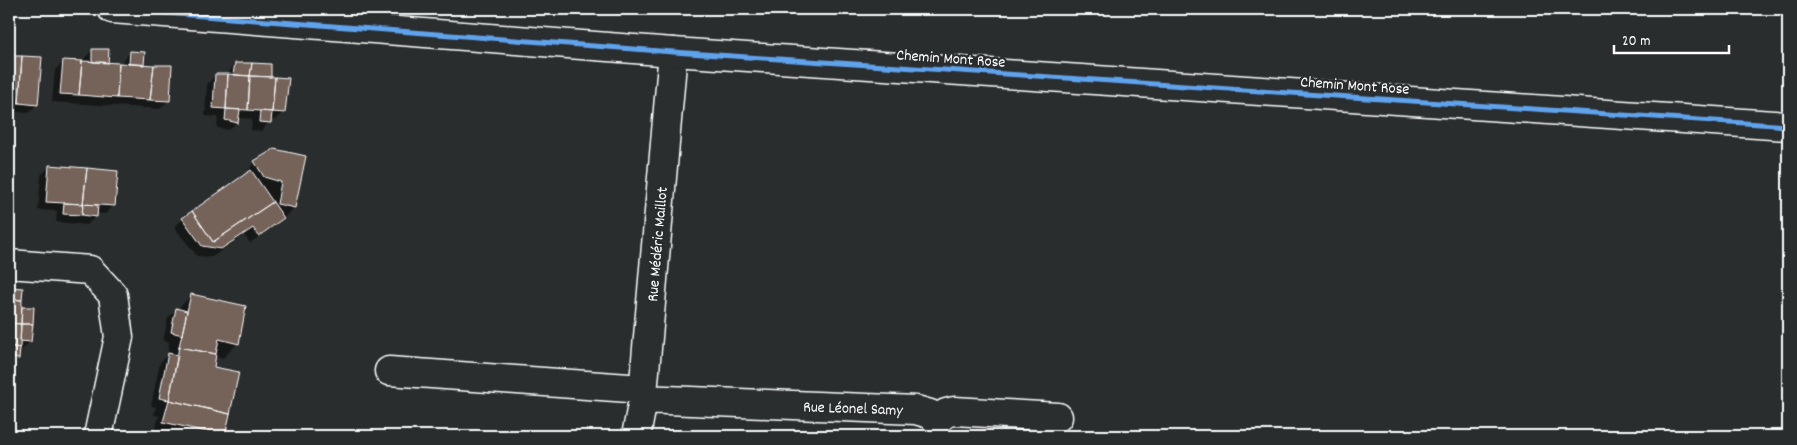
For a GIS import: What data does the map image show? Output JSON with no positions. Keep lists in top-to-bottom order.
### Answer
{
  "streets": {
    "street": ["Chemin Mont Rose", "Rue Médéric Maillot", "Rue Léonel Samy"]
  },
  "crossings": [
    ["Chemin Mont Rose", "Rue Médéric Maillot"],
    ["Rue Médéric Maillot", "Rue Léonel Samy"]
  ],
  "scale_bar": "20 m"
}
